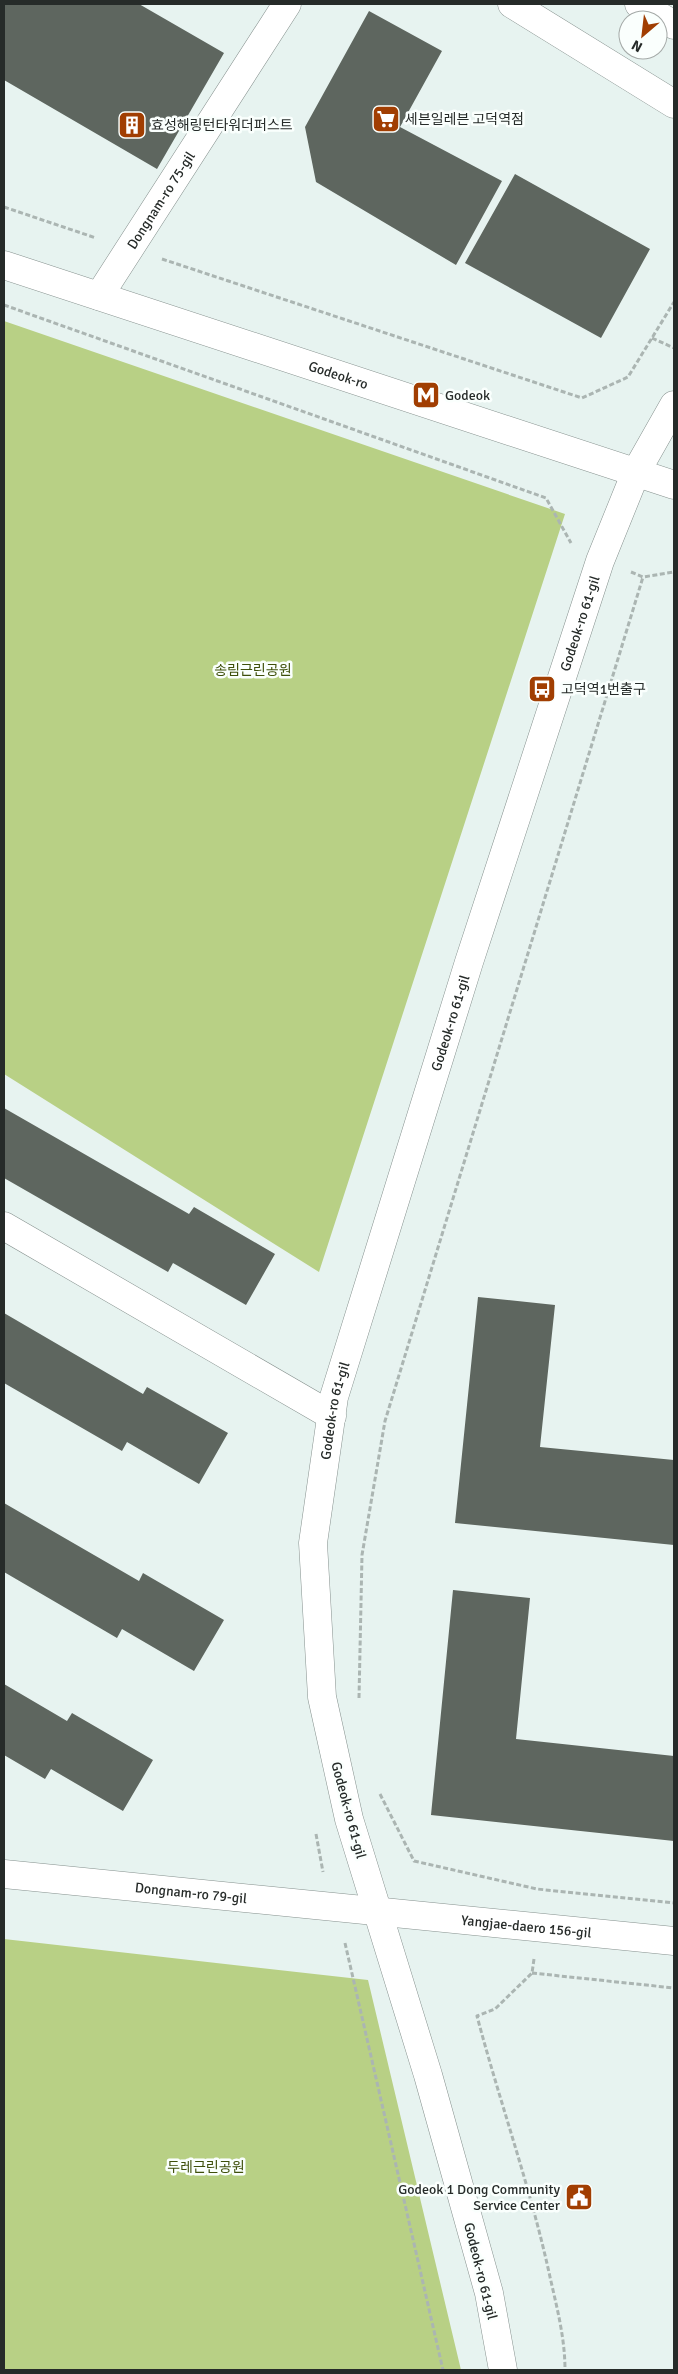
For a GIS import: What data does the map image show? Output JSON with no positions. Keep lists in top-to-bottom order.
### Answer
{
  "streets": {
    "street": [
      "Dongnam-ro 75-gil",
      "Godeok-ro",
      "Godeok-ro 61-gil",
      "Dongnam-ro 79-gil",
      "Yangjae-daero 156-gil"
    ]
  },
  "crossings": [
    ["Dongnam-ro 75-gil", "Godeok-ro"],
    ["Godeok-ro", "Godeok-ro 61-gil"],
    ["Godeok-ro 61-gil", "Dongnam-ro 79-gil"],
    ["Godeok-ro 61-gil", "Yangjae-daero 156-gil"],
    ["Dongnam-ro 79-gil", "Yangjae-daero 156-gil"]
  ],
  "parks": ["송림근린공원", "두레근린공원"],
  "places": {
    "supermarket": ["세븐일레븐 고덕역점"],
    "building": ["효성해링턴타워더퍼스트"],
    "metro station": ["Godeok"],
    "bus stop": ["고덕역1번출구"],
    "public building": ["Godeok 1 Dong Community Service Center"]
  },
  "north": "bottom left"
}
